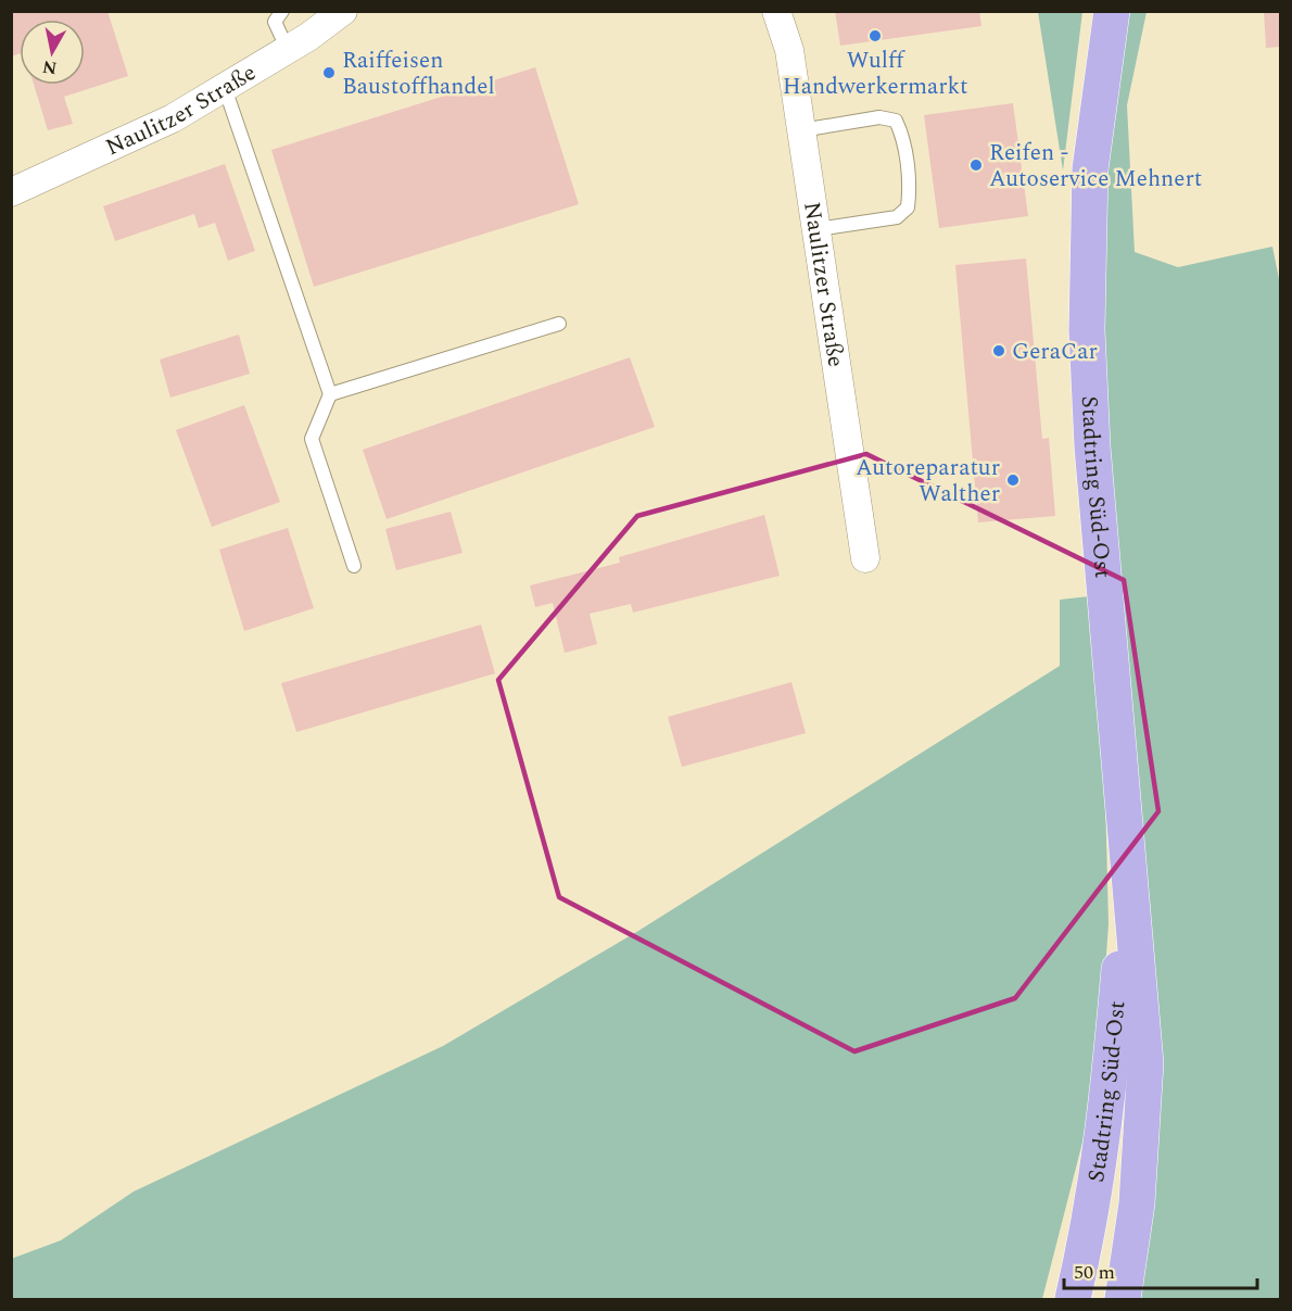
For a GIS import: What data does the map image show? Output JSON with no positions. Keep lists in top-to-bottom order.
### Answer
{
  "streets": {
    "main road": ["Stadtring Süd-Ost"],
    "street": ["Naulitzer Straße"]
  },
  "places": [
    "Wulff Handwerkermarkt",
    "Raiffeisen Baustoffhandel",
    "Reifen - Autoservice Mehnert",
    "GeraCar",
    "Autoreparatur Walther"
  ],
  "scale_bar": "50 m",
  "north": "bottom"
}
